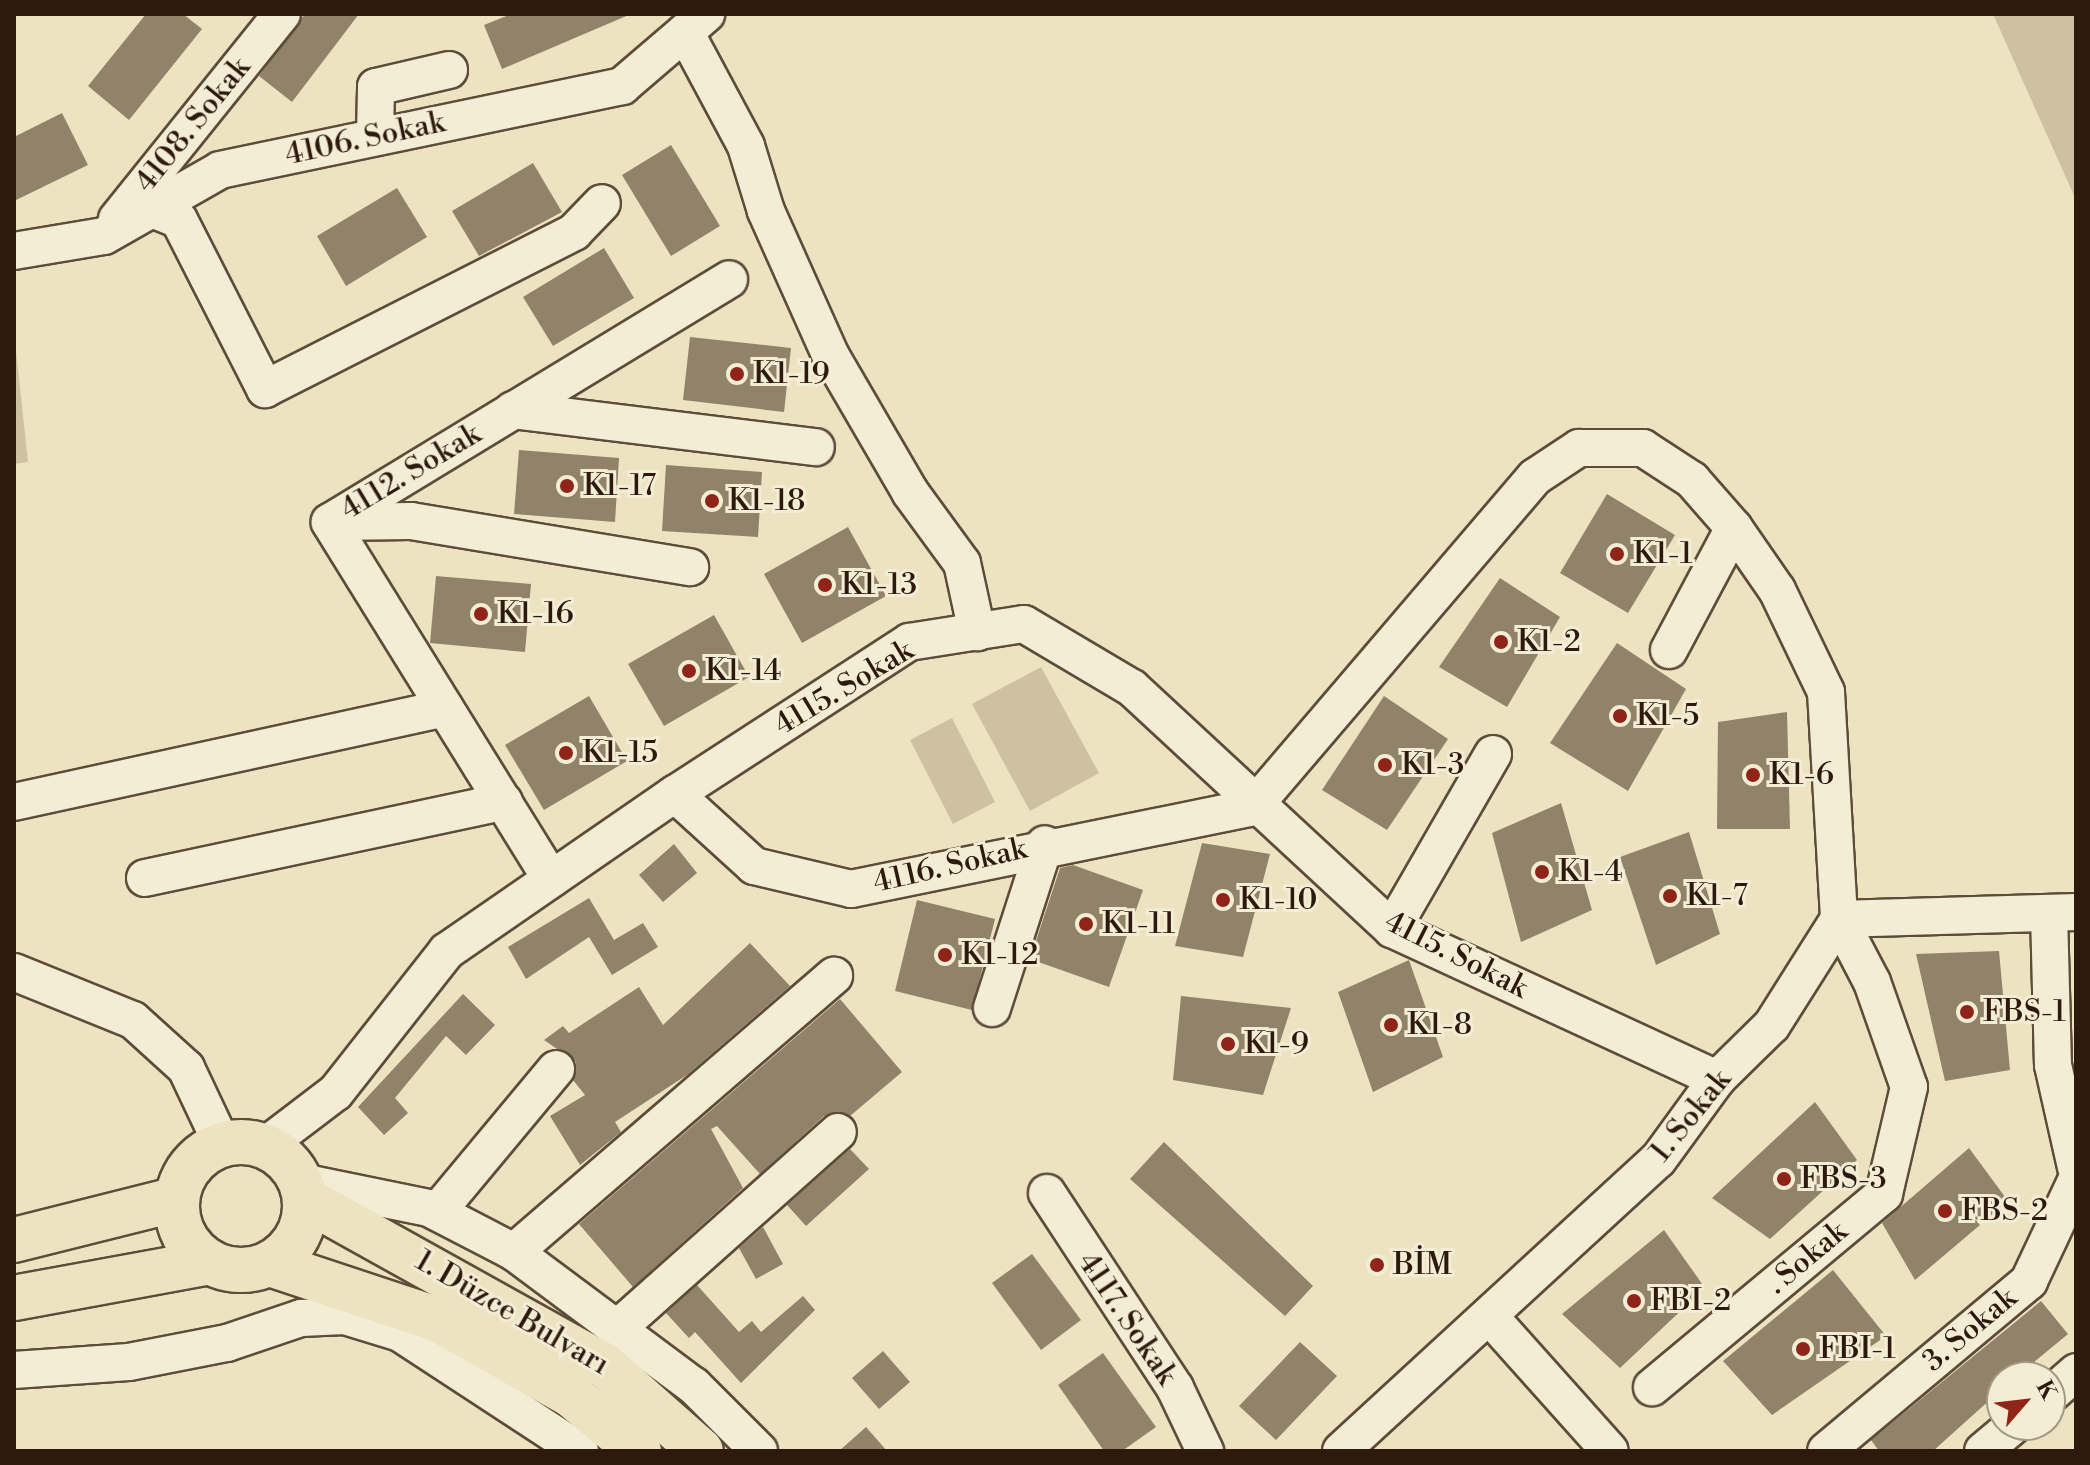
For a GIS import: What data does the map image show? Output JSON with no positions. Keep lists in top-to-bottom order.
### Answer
{
  "streets": {
    "main road": ["1. Düzce Bulvarı"],
    "street": [
      "4108. Sokak",
      "4106. Sokak",
      "4112. Sokak",
      "4115. Sokak",
      "4116. Sokak",
      "1. Sokak",
      ". Sokak",
      "4117. Sokak",
      "3. Sokak"
    ]
  },
  "crossings": [
    ["4108. Sokak", "4106. Sokak"],
    ["4112. Sokak", "4115. Sokak"],
    ["4115. Sokak", "4116. Sokak"],
    ["4115. Sokak", "1. Sokak"],
    ["4115. Sokak", "1. Düzce Bulvarı"],
    ["1. Sokak", ". Sokak"]
  ],
  "places": [
    "K1-19",
    "K1-17",
    "K1-18",
    "K1-1",
    "K1-13",
    "K1-16",
    "K1-2",
    "K1-14",
    "K1-5",
    "K1-15",
    "K1-3",
    "K1-6",
    "K1-4",
    "K1-7",
    "K1-10",
    "K1-11",
    "K1-12",
    "FBS-1",
    "K1-8",
    "K1-9",
    "FBS-3",
    "FBS-2",
    "BİM",
    "FBI-2",
    "FBI-1"
  ],
  "north": "top right"
}
